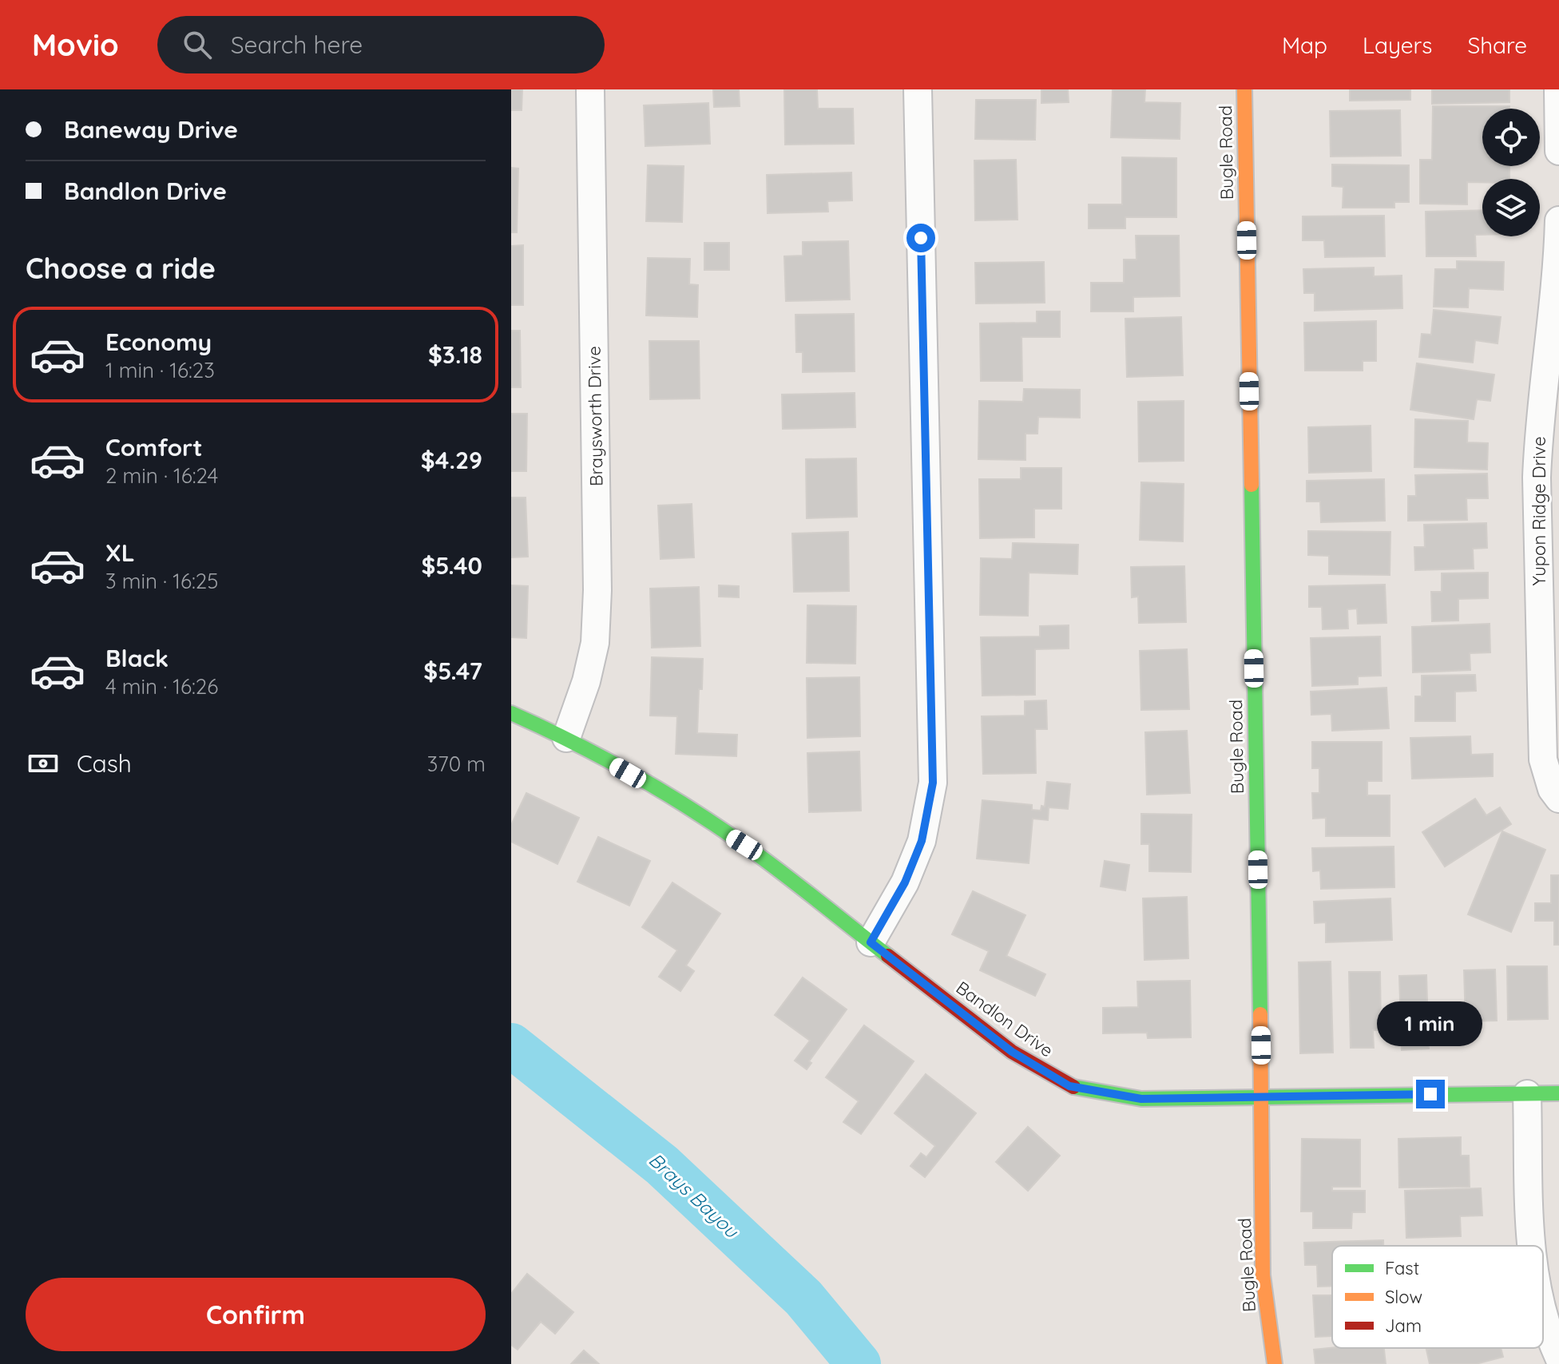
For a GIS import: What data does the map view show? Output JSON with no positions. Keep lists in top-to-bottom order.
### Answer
{
  "streets": {
    "street": [
      "Bugle Road",
      "Braysworth Drive",
      "Yupon Ridge Drive",
      "Bandlon Drive"
    ]
  },
  "crossings": [
    ["Bugle Road", "Bandlon Drive"],
    ["Braysworth Drive", "Bandlon Drive"]
  ],
  "water": ["Brays Bayou"],
  "legend": ["Fast", "Slow", "Jam"],
  "page": {
    "header": "Movio",
    "search": "Search here",
    "nav": ["Map", "Layers", "Share"],
    "banner": ["Baneway Drive", "Bandlon Drive"],
    "heading": "Choose a ride",
    "list": [
      {
        "name": "Economy",
        "note": "1 min · 16:23",
        "value": "$3.18"
      },
      {
        "name": "Comfort",
        "note": "2 min · 16:24",
        "value": "$4.29"
      },
      {
        "name": "XL",
        "note": "3 min · 16:25",
        "value": "$5.40"
      },
      {
        "name": "Black",
        "note": "4 min · 16:26",
        "value": "$5.47"
      }
    ],
    "pay": ["Cash", "370 m"],
    "bubble": "1 min",
    "buttons": "Confirm"
  }
}
